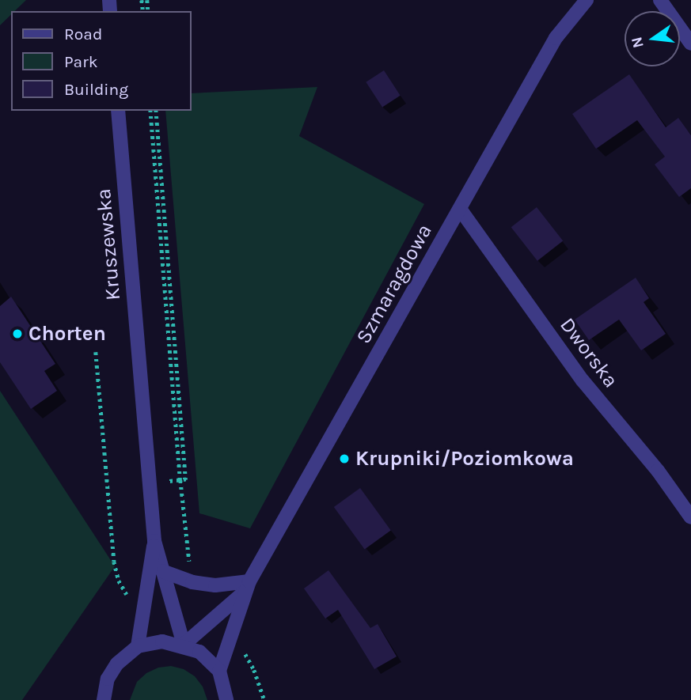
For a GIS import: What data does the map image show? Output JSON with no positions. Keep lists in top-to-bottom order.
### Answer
{
  "streets": {
    "street": ["Kruszewska", "Szmaragdowa", "Dworska"]
  },
  "crossings": [
    ["Kruszewska", "Szmaragdowa"],
    ["Szmaragdowa", "Dworska"]
  ],
  "places": ["Chorten", "Krupniki/Poziomkowa"],
  "legend": ["Road", "Park", "Building"],
  "north": "left"
}
